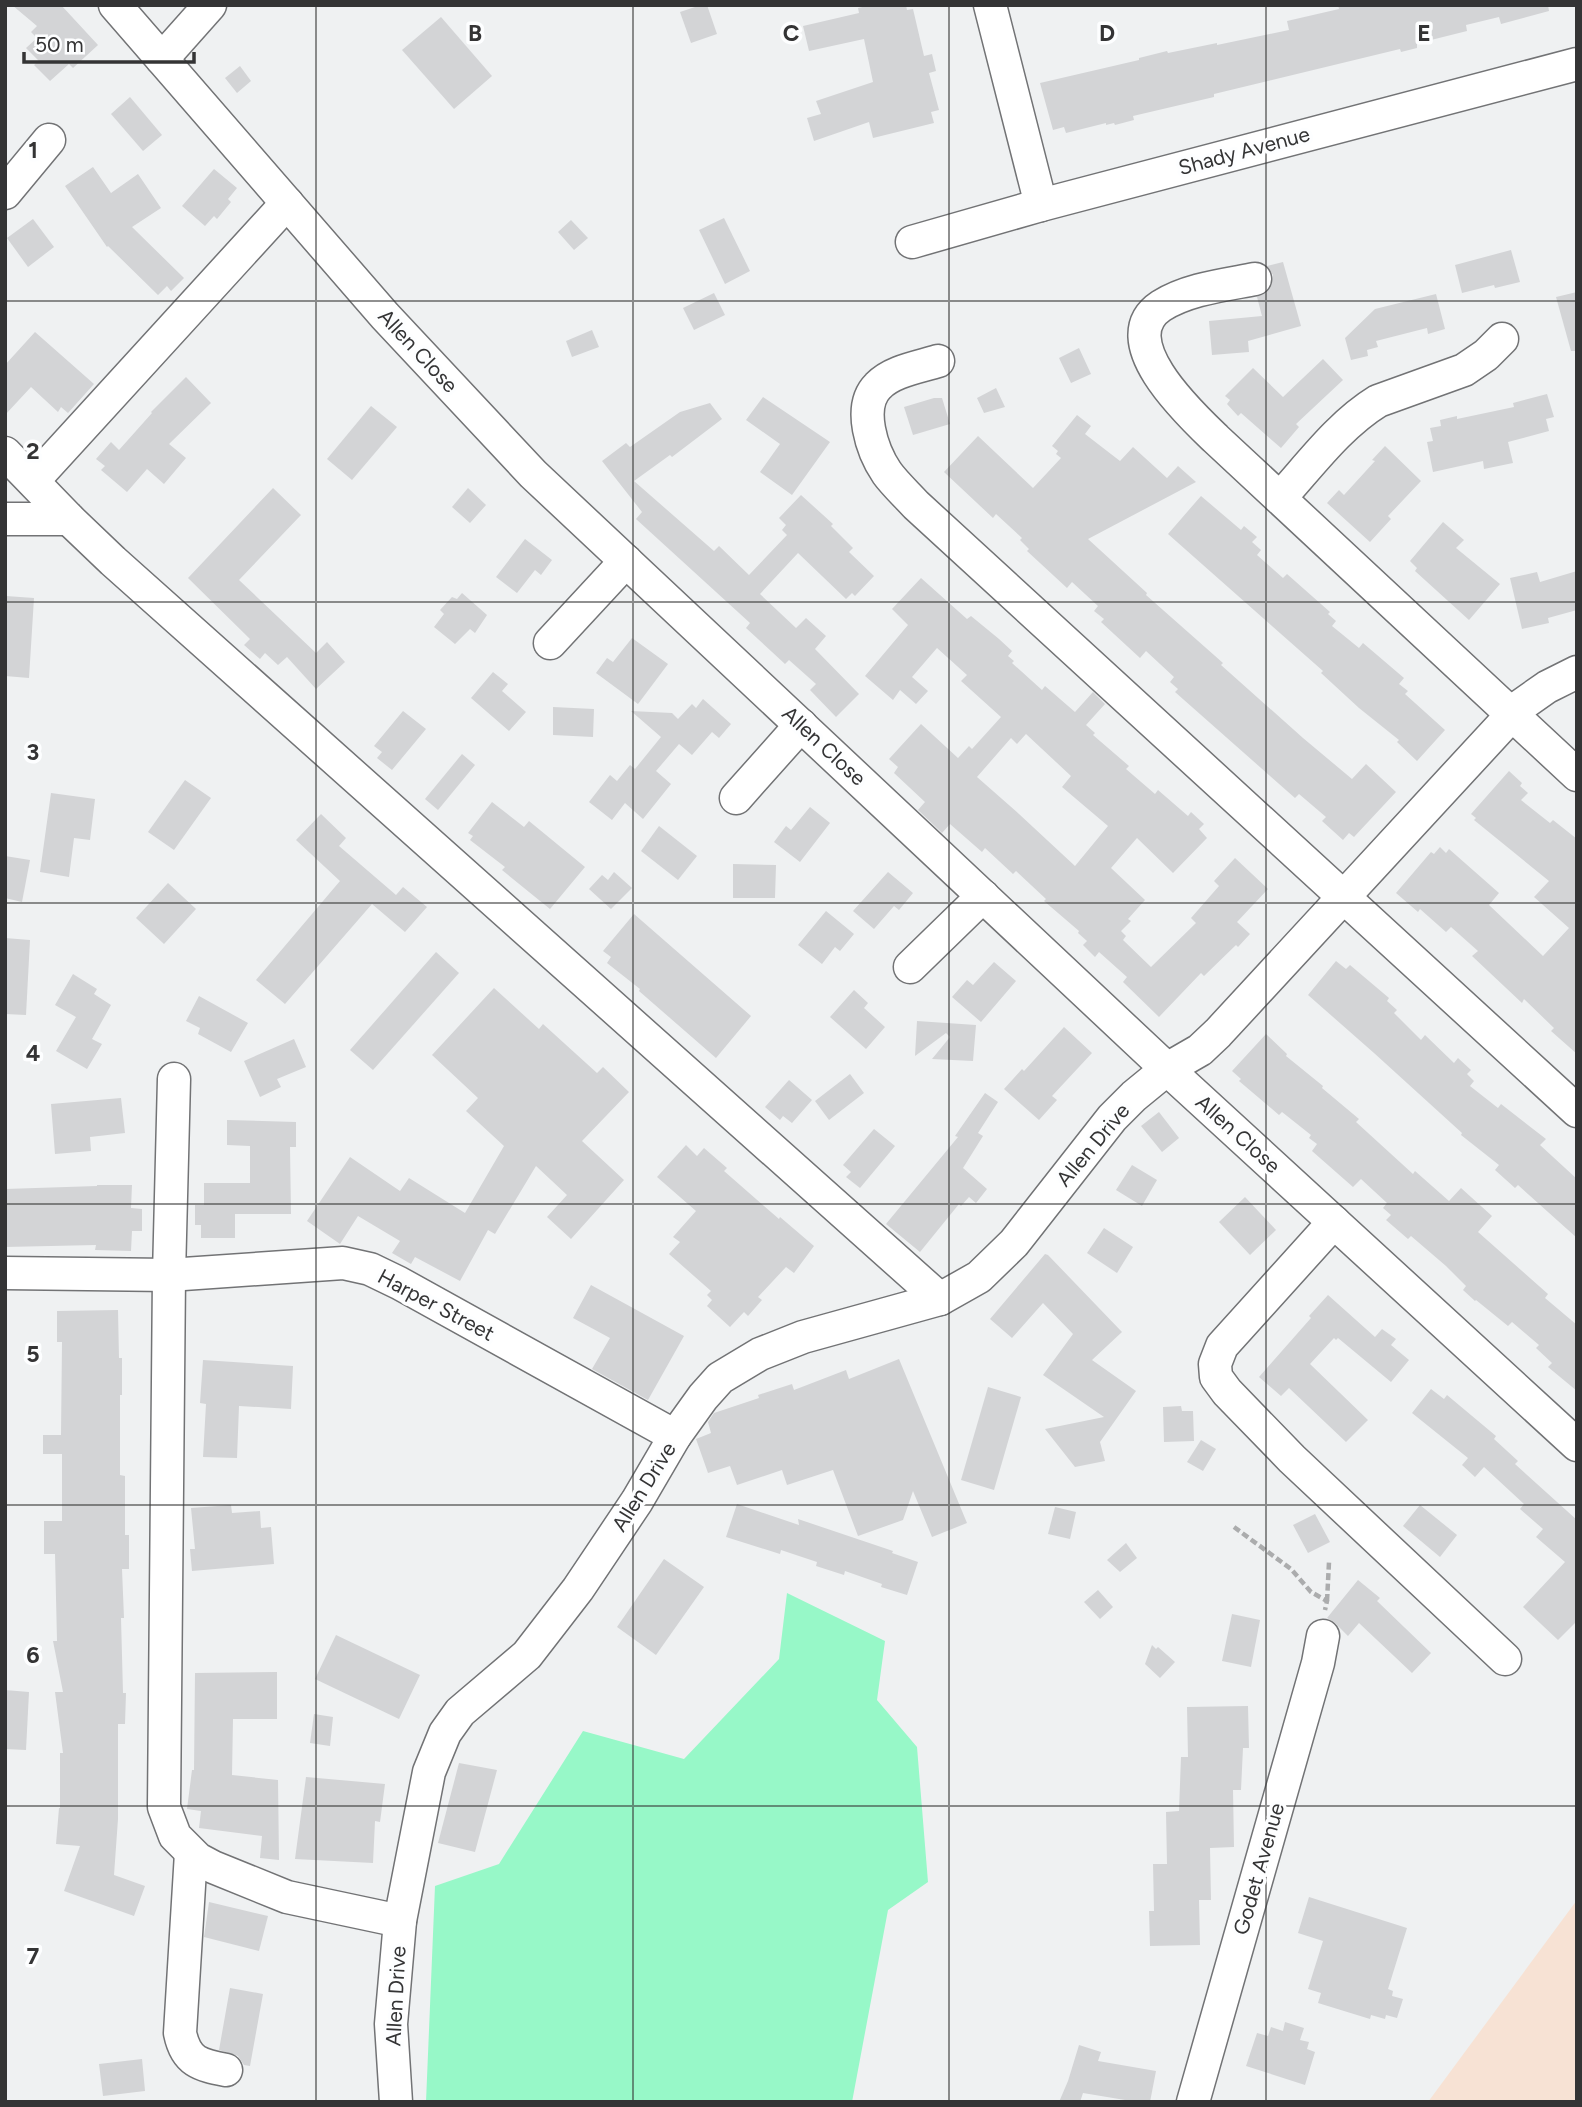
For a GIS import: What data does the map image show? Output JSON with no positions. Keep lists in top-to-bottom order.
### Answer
{
  "streets": {
    "street": [
      "Shady Avenue",
      "Allen Close",
      "Allen Drive",
      "Harper Street",
      "Godet Avenue"
    ]
  },
  "crossings": [
    ["Allen Close", "Allen Drive"],
    ["Allen Drive", "Harper Street"]
  ],
  "scale_bar": "50 m",
  "grid": {
    "columns": [
      "B",
      "C",
      "D",
      "E"
    ],
    "rows": [
      "1",
      "2",
      "3",
      "4",
      "5",
      "6",
      "7"
    ]
  }
}
